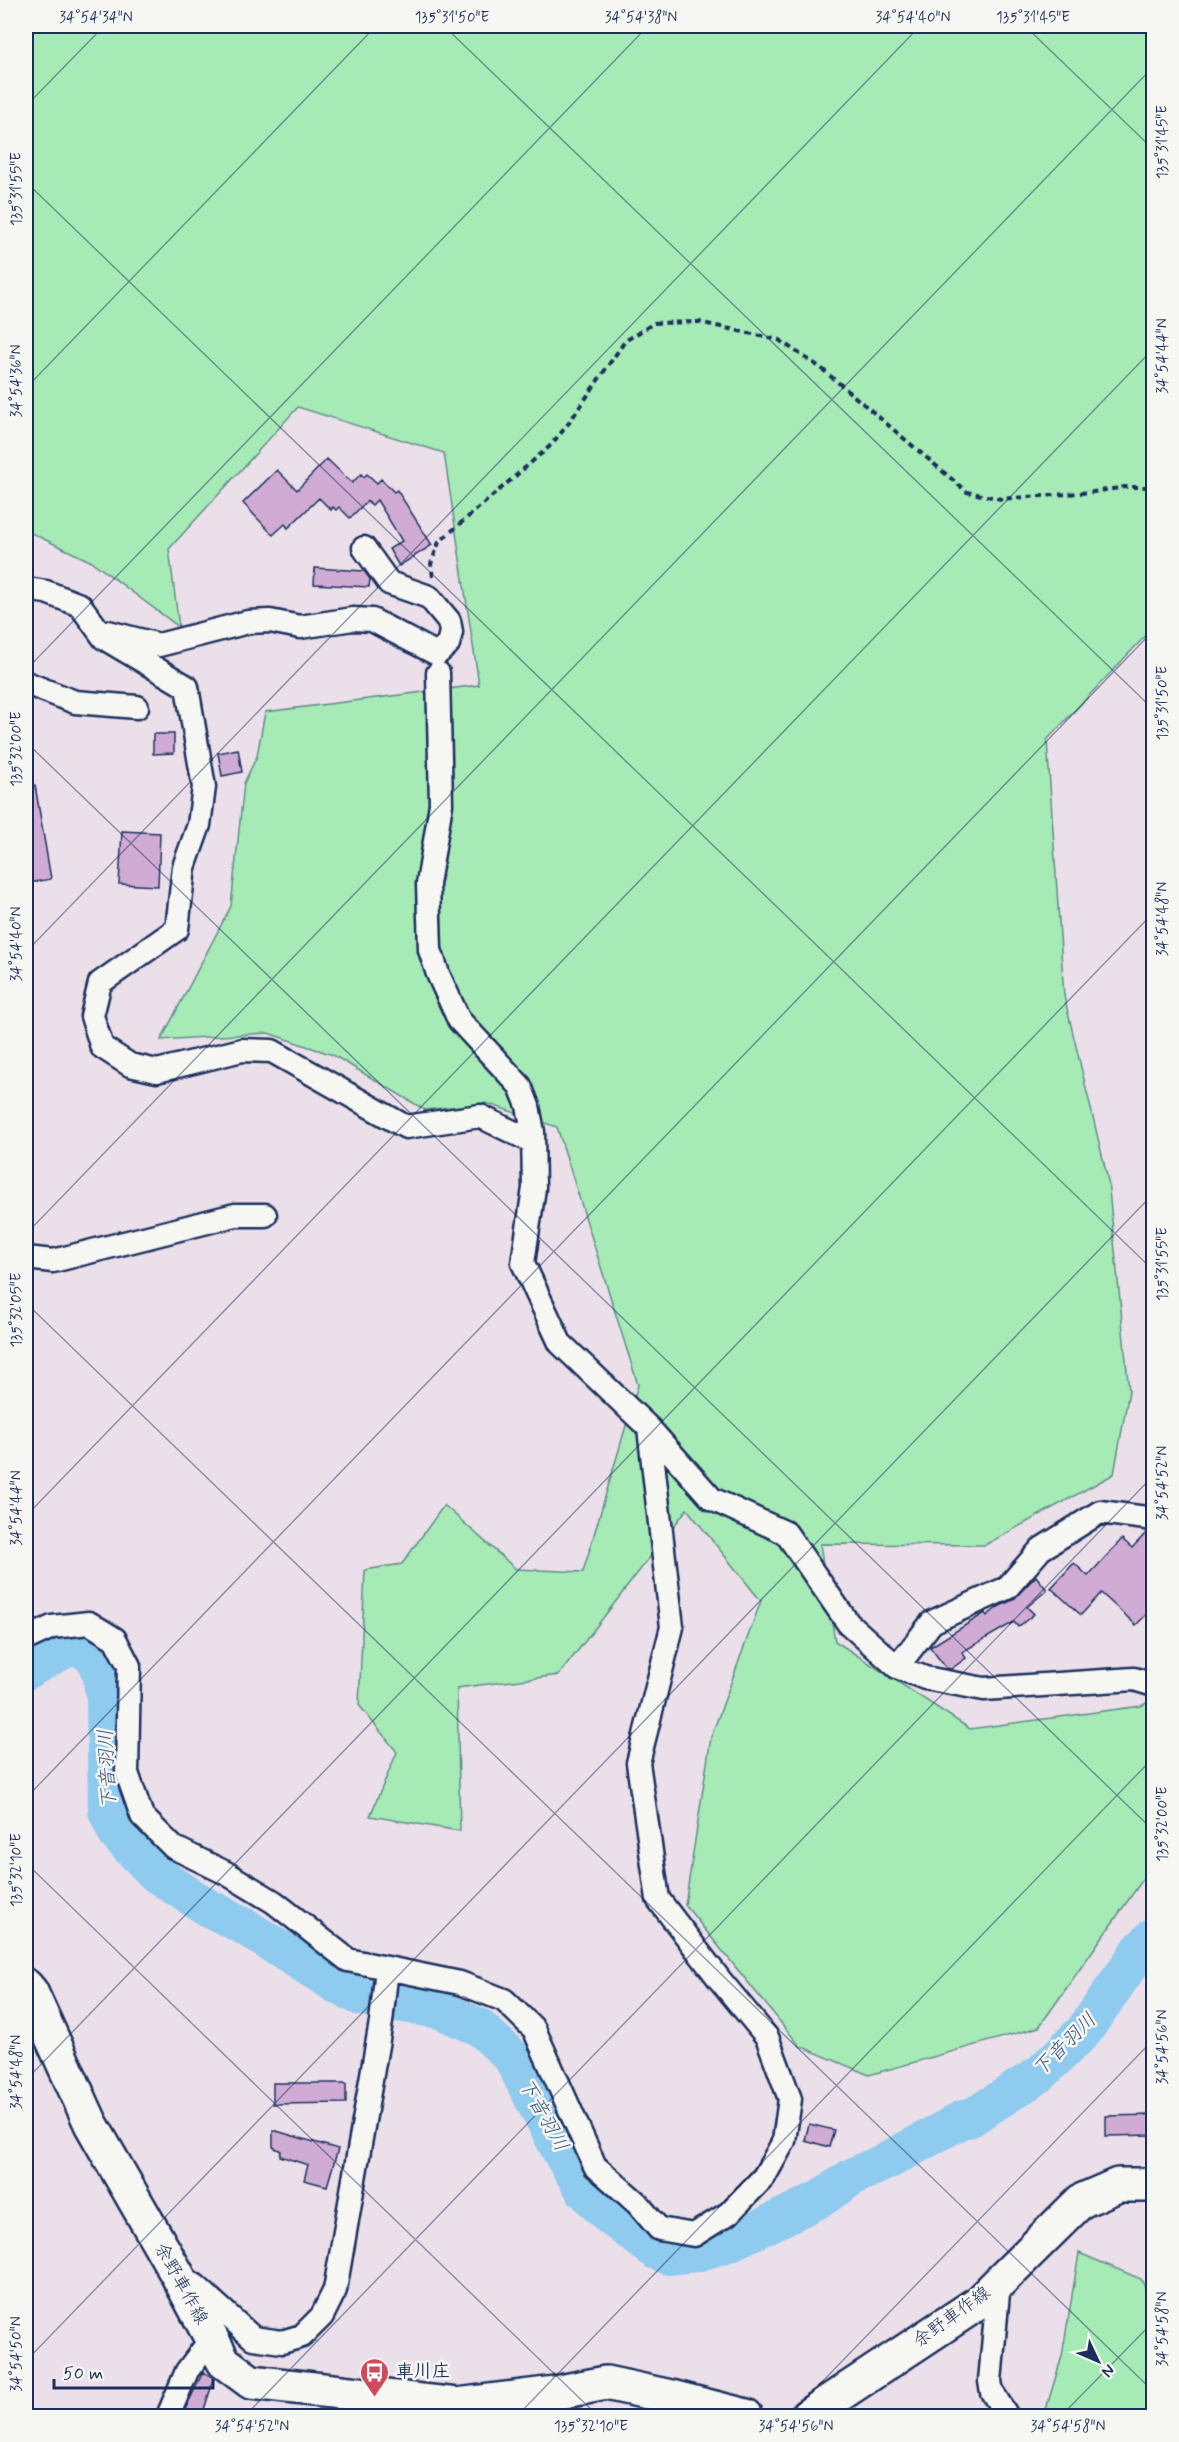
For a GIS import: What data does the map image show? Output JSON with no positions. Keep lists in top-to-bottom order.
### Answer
{
  "streets": {
    "main road": ["余野車作線"]
  },
  "water": ["下音羽川"],
  "places": {
    "bus stop": ["車川庄"]
  },
  "scale_bar": "50 m",
  "north": "bottom right",
  "coordinates": [
    "34°54'34\"N",
    "135°31'50\"E",
    "34°54'38\"N",
    "34°54'40\"N",
    "135°31'45\"E",
    "135°31'55\"E",
    "34°54'44\"N",
    "34°54'36\"N",
    "135°32'00\"E",
    "34°54'48\"N",
    "135°32'05\"E",
    "34°54'52\"N",
    "135°32'10\"E",
    "34°54'56\"N",
    "34°54'58\"N",
    "34°54'50\"N"
  ]
}
